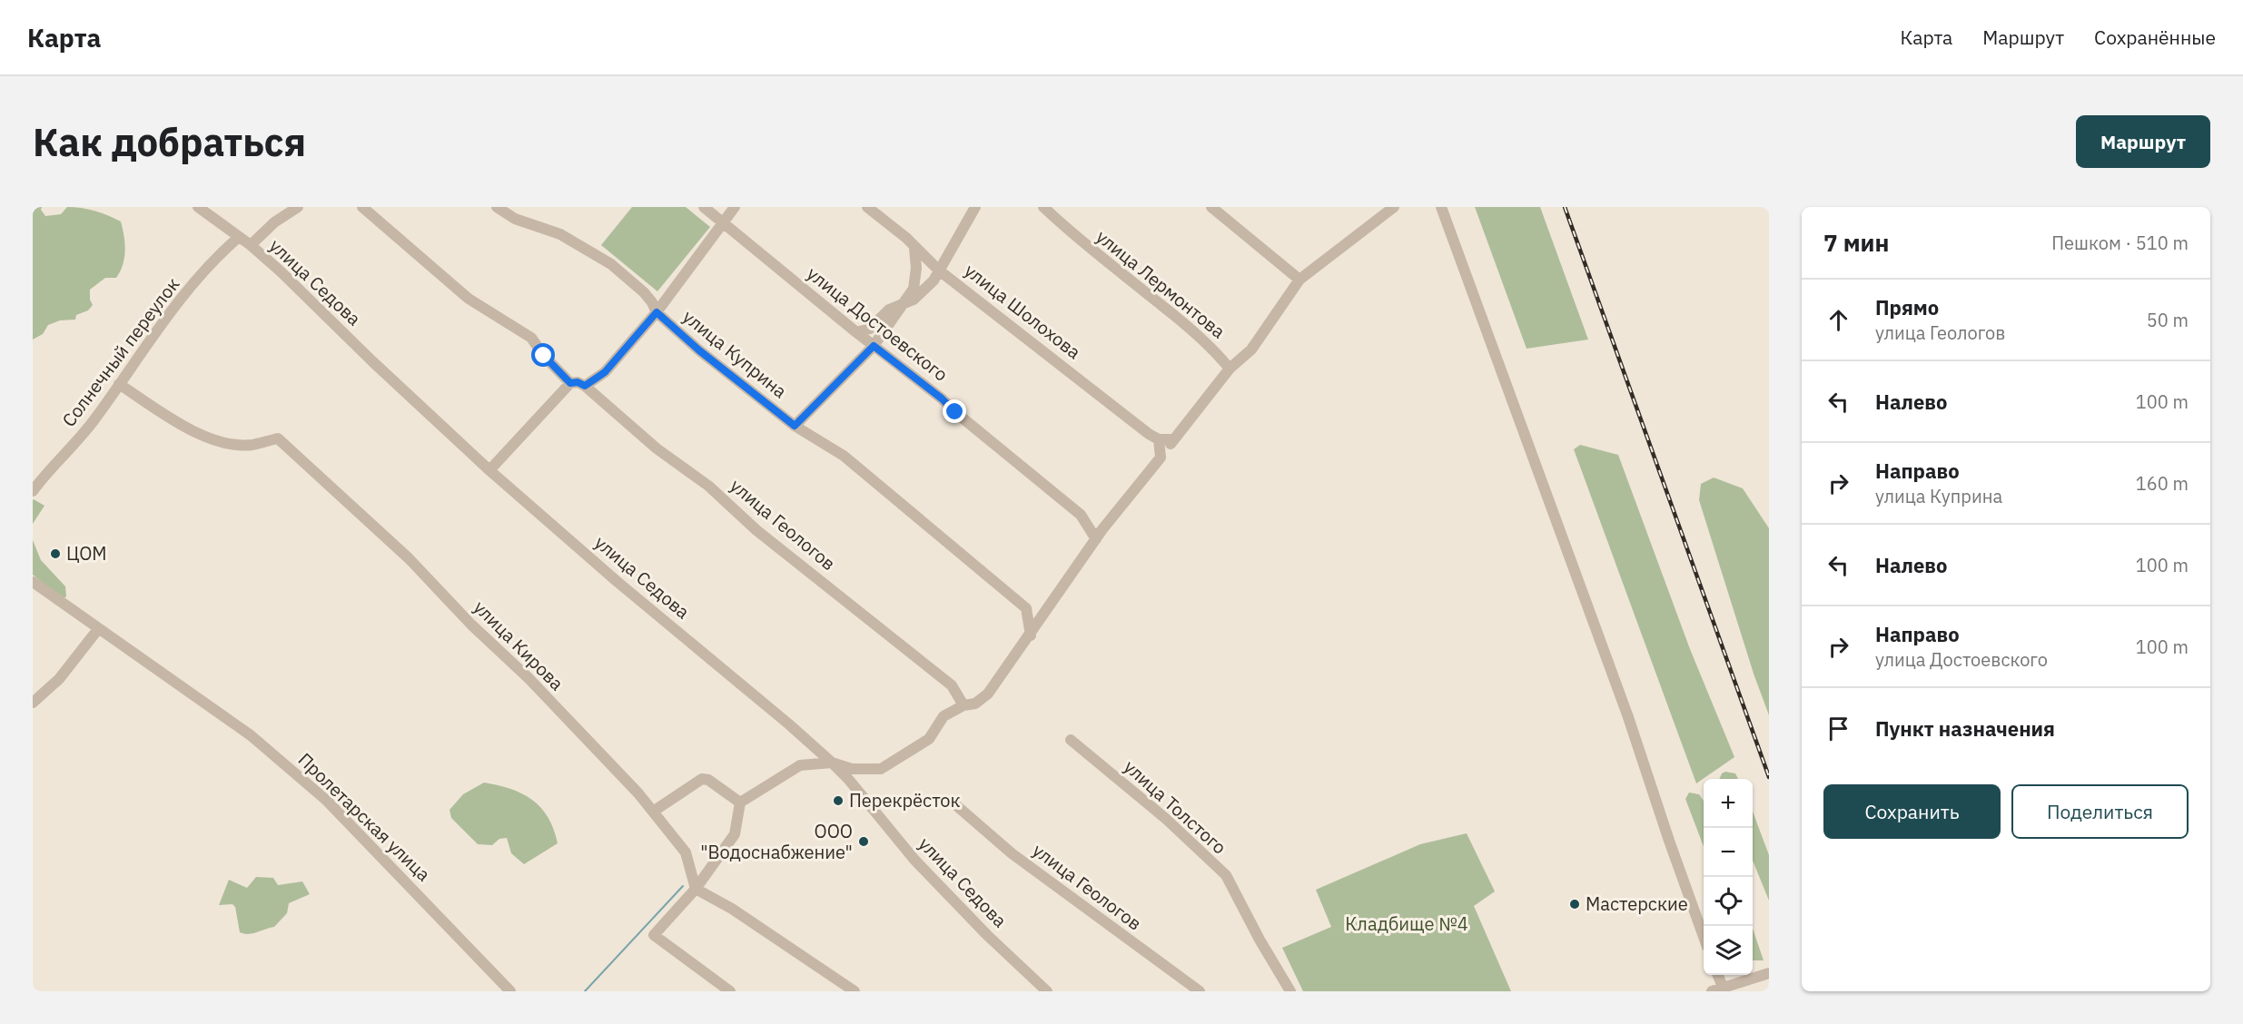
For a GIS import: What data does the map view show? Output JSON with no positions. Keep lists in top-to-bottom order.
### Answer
{
  "streets": {
    "street": [
      "улица Седова",
      "улица Лермонтова",
      "улица Шолохова",
      "улица Достоевского",
      "Солнечный переулок",
      "улица Куприна",
      "улица Геологов",
      "улица Кирова",
      "улица Толстого",
      "Пролетарская улица"
    ]
  },
  "crossings": [
    ["улица Седова", "Солнечный переулок"],
    ["Солнечный переулок", "улица Кирова"]
  ],
  "parks": ["Кладбище №4"],
  "places": [
    "ЦОМ",
    "Перекрёсток",
    "ООО \"Водоснабжение\"",
    "Мастерские"
  ],
  "page": {
    "header": "Карта",
    "nav": ["Карта", "Маршрут", "Сохранённые"],
    "buttons": [
      "Маршрут",
      ["Сохранить", "Поделиться"]
    ],
    "title": "Как добраться",
    "heading": ["7 мин", "Пешком · 510 m"],
    "list": [
      ["Прямо", "улица Геологов", "50 m"],
      ["Налево", "100 m"],
      ["Направо", "улица Куприна", "160 m"],
      ["Налево", "100 m"],
      ["Направо", "улица Достоевского", "100 m"],
      "Пункт назначения"
    ],
    "map_buttons": ["+", "−"]
  }
}
